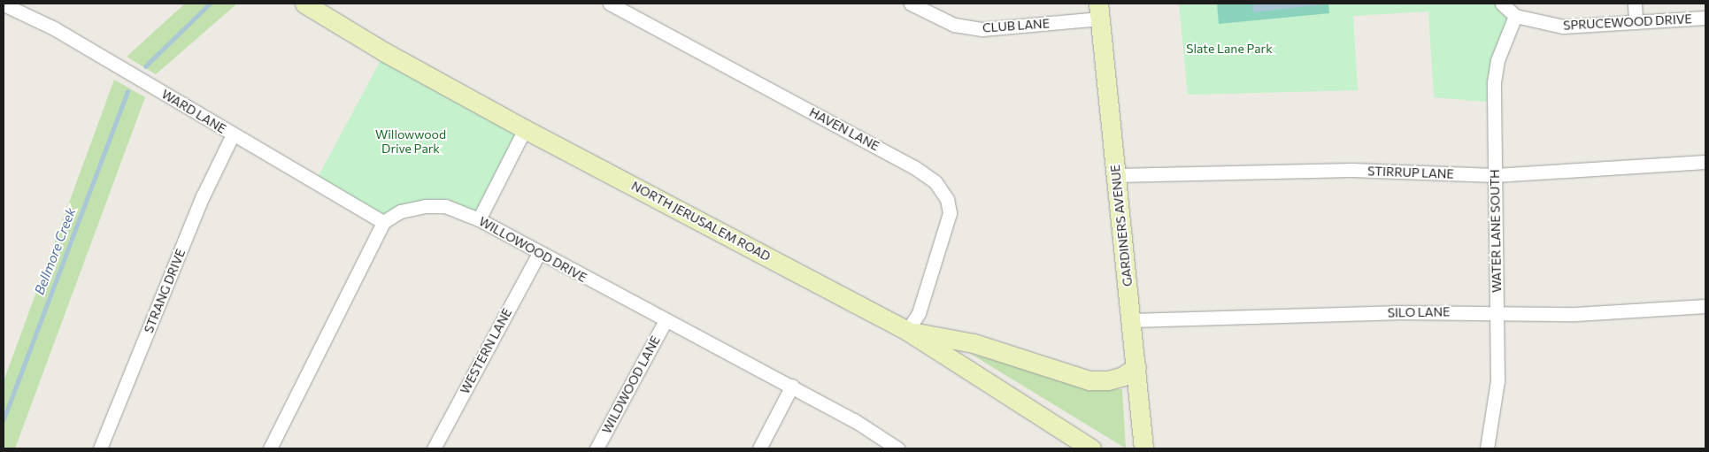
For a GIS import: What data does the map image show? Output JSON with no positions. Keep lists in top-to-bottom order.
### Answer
{
  "streets": {
    "main road": ["NORTH JERUSALEM ROAD", "GARDINERS AVENUE"],
    "street": [
      "SPRUCEWOOD DRIVE",
      "CLUB LANE",
      "WARD LANE",
      "HAVEN LANE",
      "STIRRUP LANE",
      "WATER LANE SOUTH",
      "WILLOWOOD DRIVE",
      "STRANG DRIVE",
      "SILO LANE",
      "WESTERN LANE",
      "WILDWOOD LANE"
    ]
  },
  "crossings": [
    ["SPRUCEWOOD DRIVE", "WATER LANE SOUTH"],
    ["CLUB LANE", "GARDINERS AVENUE"],
    ["WARD LANE", "WILLOWOOD DRIVE"],
    ["WARD LANE", "STRANG DRIVE"],
    ["HAVEN LANE", "NORTH JERUSALEM ROAD"],
    ["STIRRUP LANE", "GARDINERS AVENUE"],
    ["STIRRUP LANE", "WATER LANE SOUTH"],
    ["GARDINERS AVENUE", "SILO LANE"],
    ["WATER LANE SOUTH", "SILO LANE"],
    ["WILLOWOOD DRIVE", "WESTERN LANE"],
    ["WILLOWOOD DRIVE", "WILDWOOD LANE"]
  ],
  "water": ["Bellmore Creek"],
  "parks": ["Slate Lane Park", "Willowwood Drive Park"]
}
